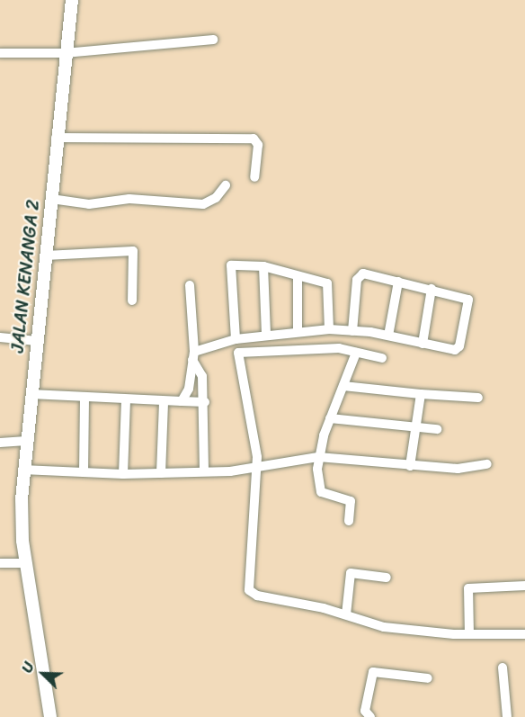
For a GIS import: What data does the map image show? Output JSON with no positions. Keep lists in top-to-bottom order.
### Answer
{
  "streets": {
    "main road": ["JALAN KENANGA 2"]
  },
  "north": "top left"
}
